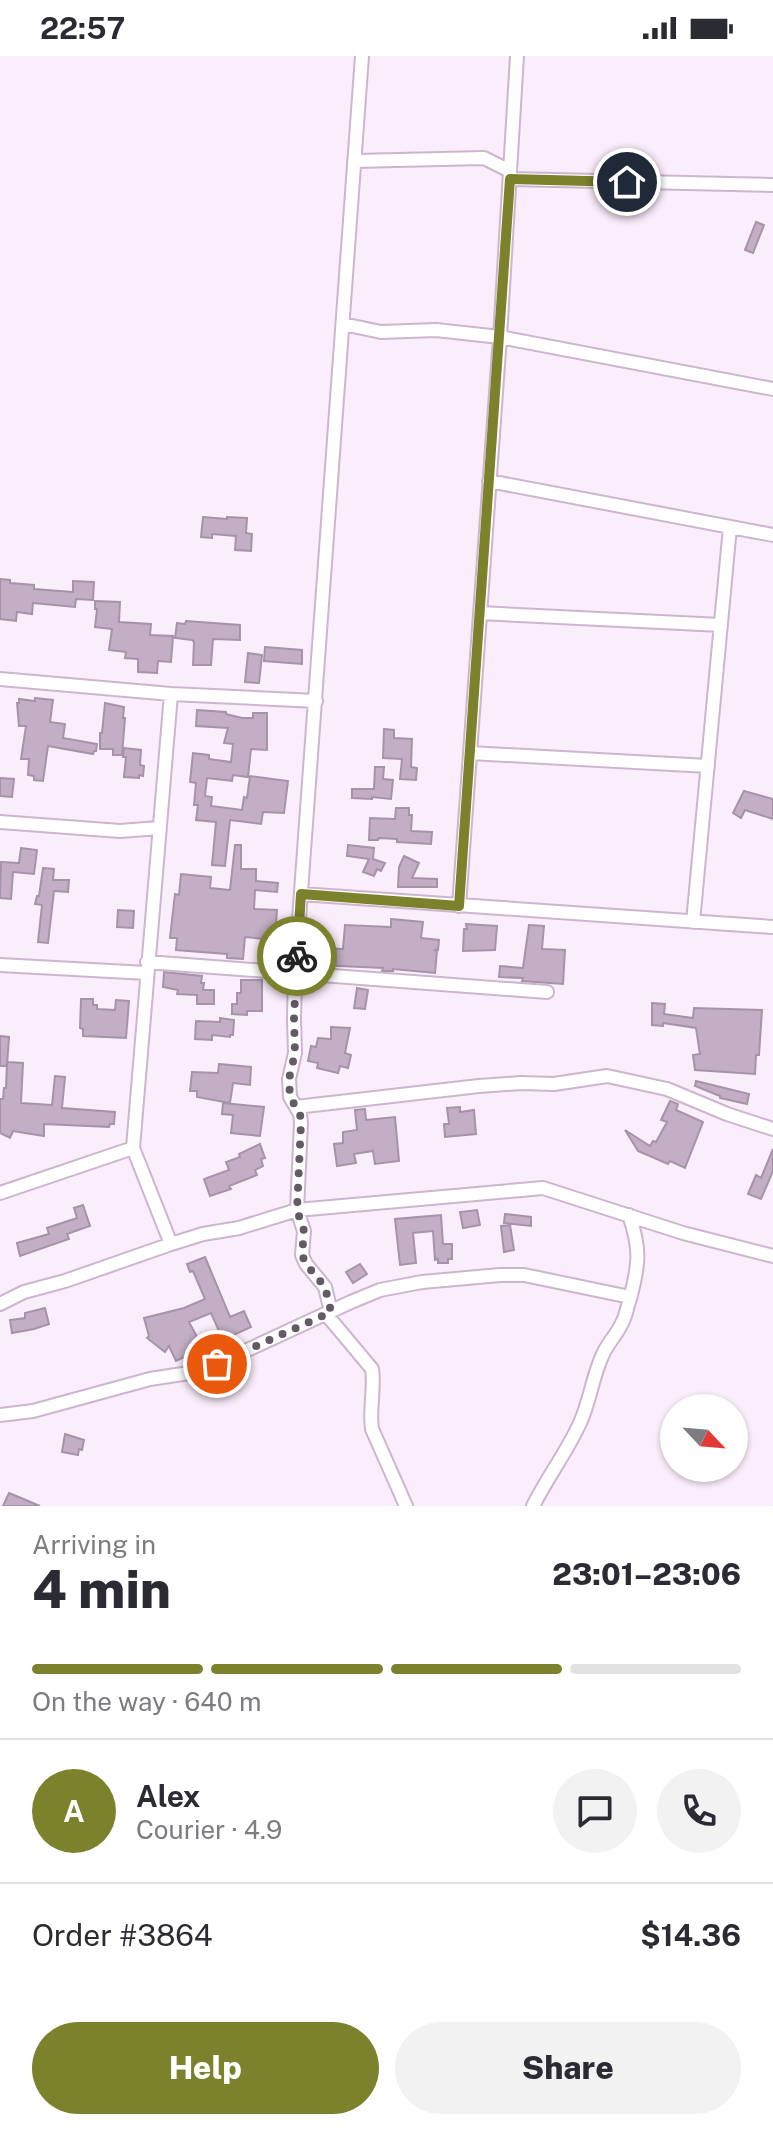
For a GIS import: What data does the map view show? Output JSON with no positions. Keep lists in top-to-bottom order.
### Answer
{
  "north": "bottom right",
  "page": {
    "status": "22:57",
    "heading": ["4 min", "Arriving in", "23:01–23:06"],
    "panel": [
      "Alex",
      "Courier · 4.9",
      "Order #3864",
      "$14.36"
    ],
    "bar": "On the way · 640 m",
    "round": "A",
    "buttons": ["Help", "Share"]
  }
}
